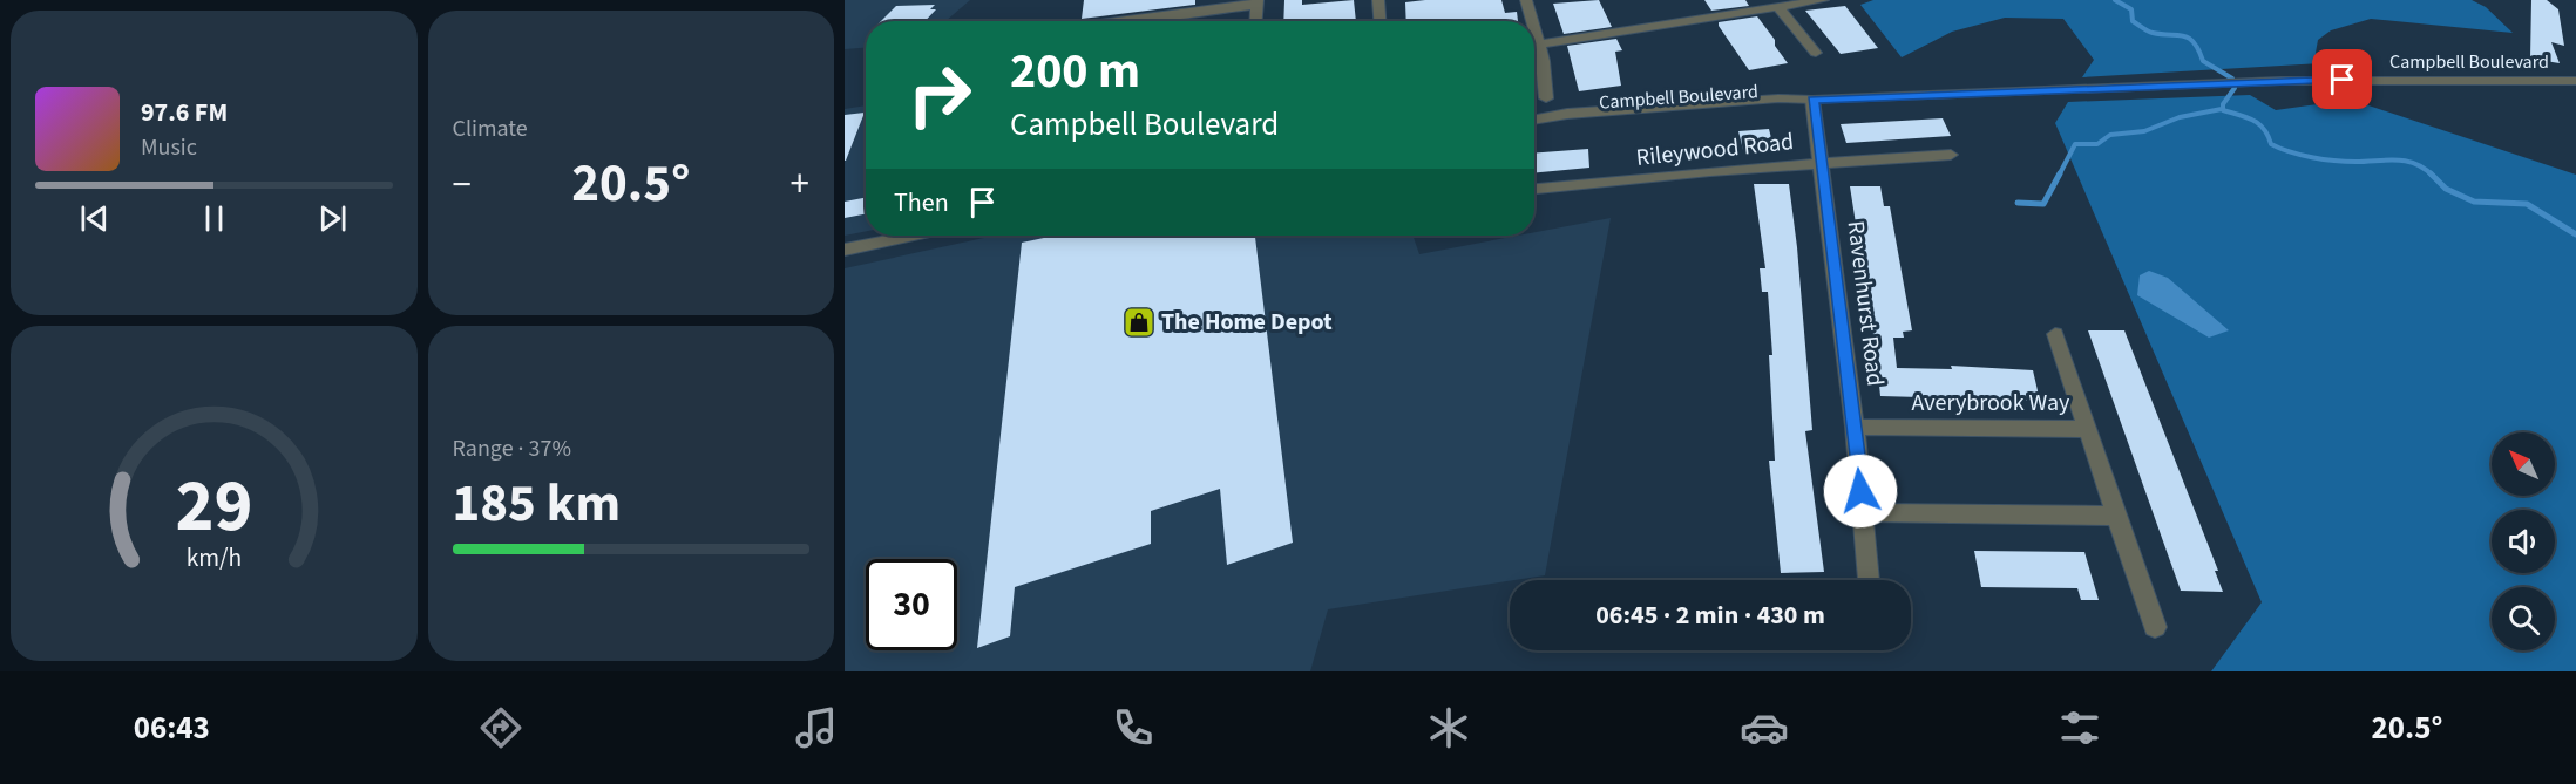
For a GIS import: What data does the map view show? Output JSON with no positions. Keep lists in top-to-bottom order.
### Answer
{
  "streets": {
    "street": [
      "Campbell Boulevard",
      "Rileywood Road",
      "Ravenhurst Road",
      "Averybrook Way"
    ]
  },
  "crossings": [
    ["Campbell Boulevard", "Ravenhurst Road"],
    ["Rileywood Road", "Ravenhurst Road"],
    ["Ravenhurst Road", "Averybrook Way"]
  ],
  "places": {
    "shop": ["The Home Depot"]
  },
  "north": "top left",
  "page": {
    "tile": [
      "Climate",
      ["Range · 37%", "185 km"]
    ],
    "turn": ["200 m", "Campbell Boulevard"],
    "song": ["97.6 FM", "Music"],
    "heat": ["−", "20.5°", "+"],
    "then": "Then",
    "limit": "30",
    "trip": "06:45 · 2 min · 430 m",
    "tabs": ["06:43", "20.5°"],
    "gauge": ["29", "km/h"]
  }
}
